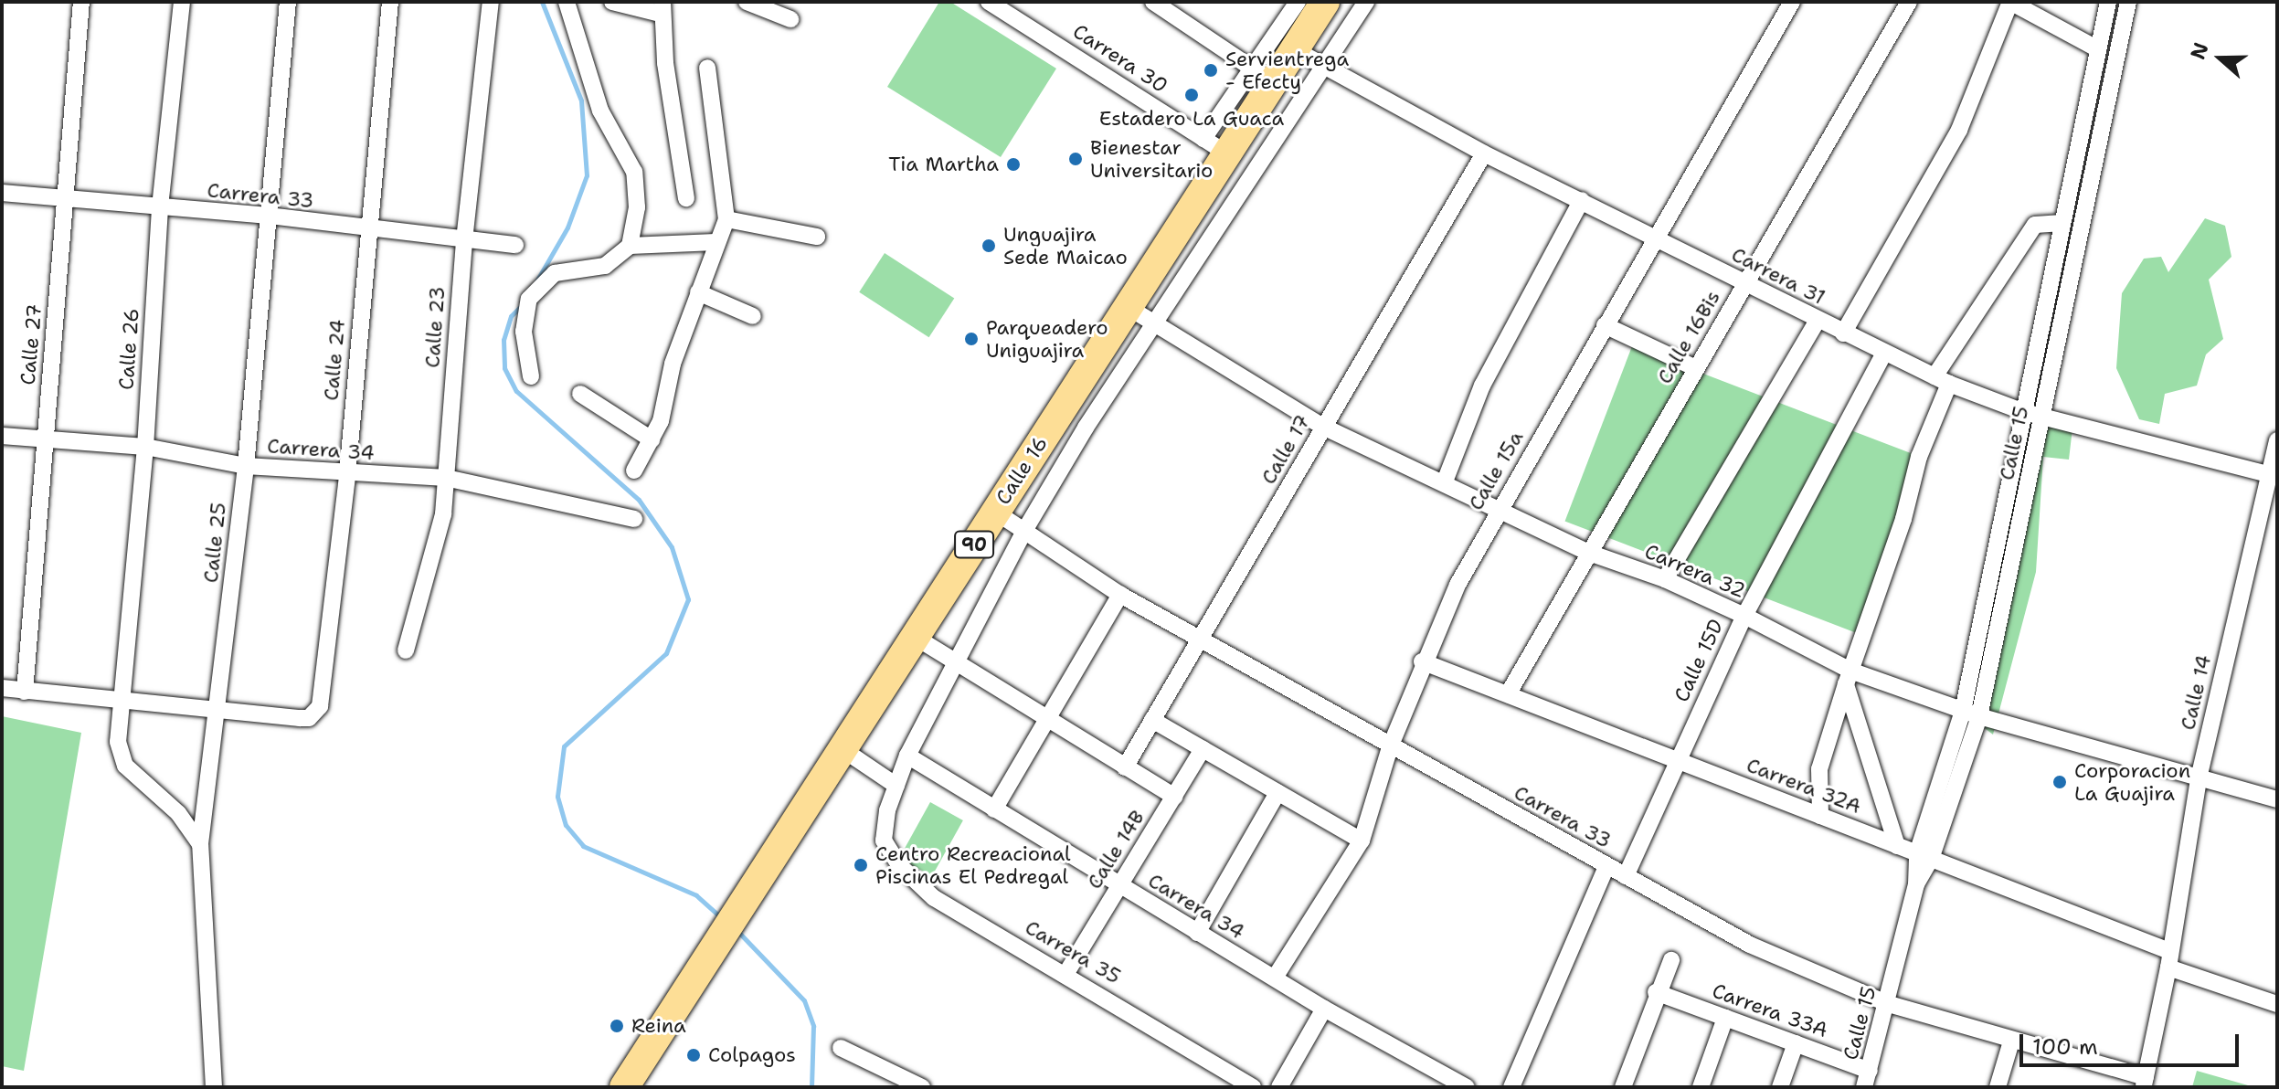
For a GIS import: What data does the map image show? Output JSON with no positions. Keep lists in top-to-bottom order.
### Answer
{
  "streets": {
    "highway": ["Calle 16", "90"],
    "street": [
      "Carrera 30",
      "Carrera 33",
      "Carrera 31",
      "Calle 23",
      "Calle 16Bis",
      "Calle 27",
      "Calle 26",
      "Calle 24",
      "Calle 15",
      "Carrera 34",
      "Calle 17",
      "Calle 15a",
      "Calle 25",
      "Carrera 32",
      "Calle 15D",
      "Calle 14",
      "Carrera 32A",
      "Calle 14B",
      "Carrera 35",
      "Carrera 33A"
    ]
  },
  "crossings": [
    ["Carrera 30", "Calle 16"],
    ["Carrera 33", "Calle 23"],
    ["Carrera 33", "Calle 27"],
    ["Carrera 33", "Calle 26"],
    ["Carrera 33", "Calle 24"],
    ["Carrera 33", "Calle 15"],
    ["Carrera 33", "Calle 17"],
    ["Carrera 33", "Calle 16"],
    ["Carrera 33", "Calle 15a"],
    ["Carrera 33", "Calle 25"],
    ["Carrera 33", "Calle 15D"],
    ["Carrera 33", "Calle 14"],
    ["Carrera 31", "Calle 16Bis"],
    ["Carrera 31", "Calle 15"],
    ["Carrera 31", "Calle 17"],
    ["Carrera 31", "Calle 16"],
    ["Carrera 31", "Calle 15a"],
    ["Carrera 31", "Calle 15D"],
    ["Carrera 31", "Calle 14"],
    ["Calle 23", "Carrera 34"],
    ["Calle 16Bis", "Carrera 32"],
    ["Calle 16Bis", "Carrera 32A"],
    ["Calle 27", "Carrera 34"],
    ["Calle 26", "Carrera 34"],
    ["Calle 26", "Calle 25"],
    ["Calle 24", "Carrera 34"],
    ["Calle 24", "Calle 25"],
    ["Calle 15", "Carrera 32"],
    ["Calle 15", "Carrera 32A"],
    ["Calle 15", "Carrera 33A"],
    ["Carrera 34", "Calle 15a"],
    ["Carrera 34", "Calle 25"],
    ["Carrera 34", "Calle 14B"],
    ["Calle 17", "Carrera 32"],
    ["Calle 16", "Carrera 32"],
    ["Calle 15a", "Carrera 32"],
    ["Calle 15a", "Carrera 32A"],
    ["Carrera 32", "Calle 15D"],
    ["Carrera 32", "Calle 14"],
    ["Calle 15D", "Carrera 32A"],
    ["Calle 14", "Carrera 32A"],
    ["Calle 14B", "Carrera 35"]
  ],
  "places": [
    "Servientrega - Efecty",
    "Estadero La Guaca",
    "Bienestar Universitario",
    "Tia Martha",
    "Unguajira Sede Maicao",
    "Parqueadero Uniguajira",
    "Corporacion La Guajira",
    "Centro Recreacional Piscinas El Pedregal",
    "Reina",
    "Colpagos"
  ],
  "scale_bar": "100 m",
  "north": "left"
}
